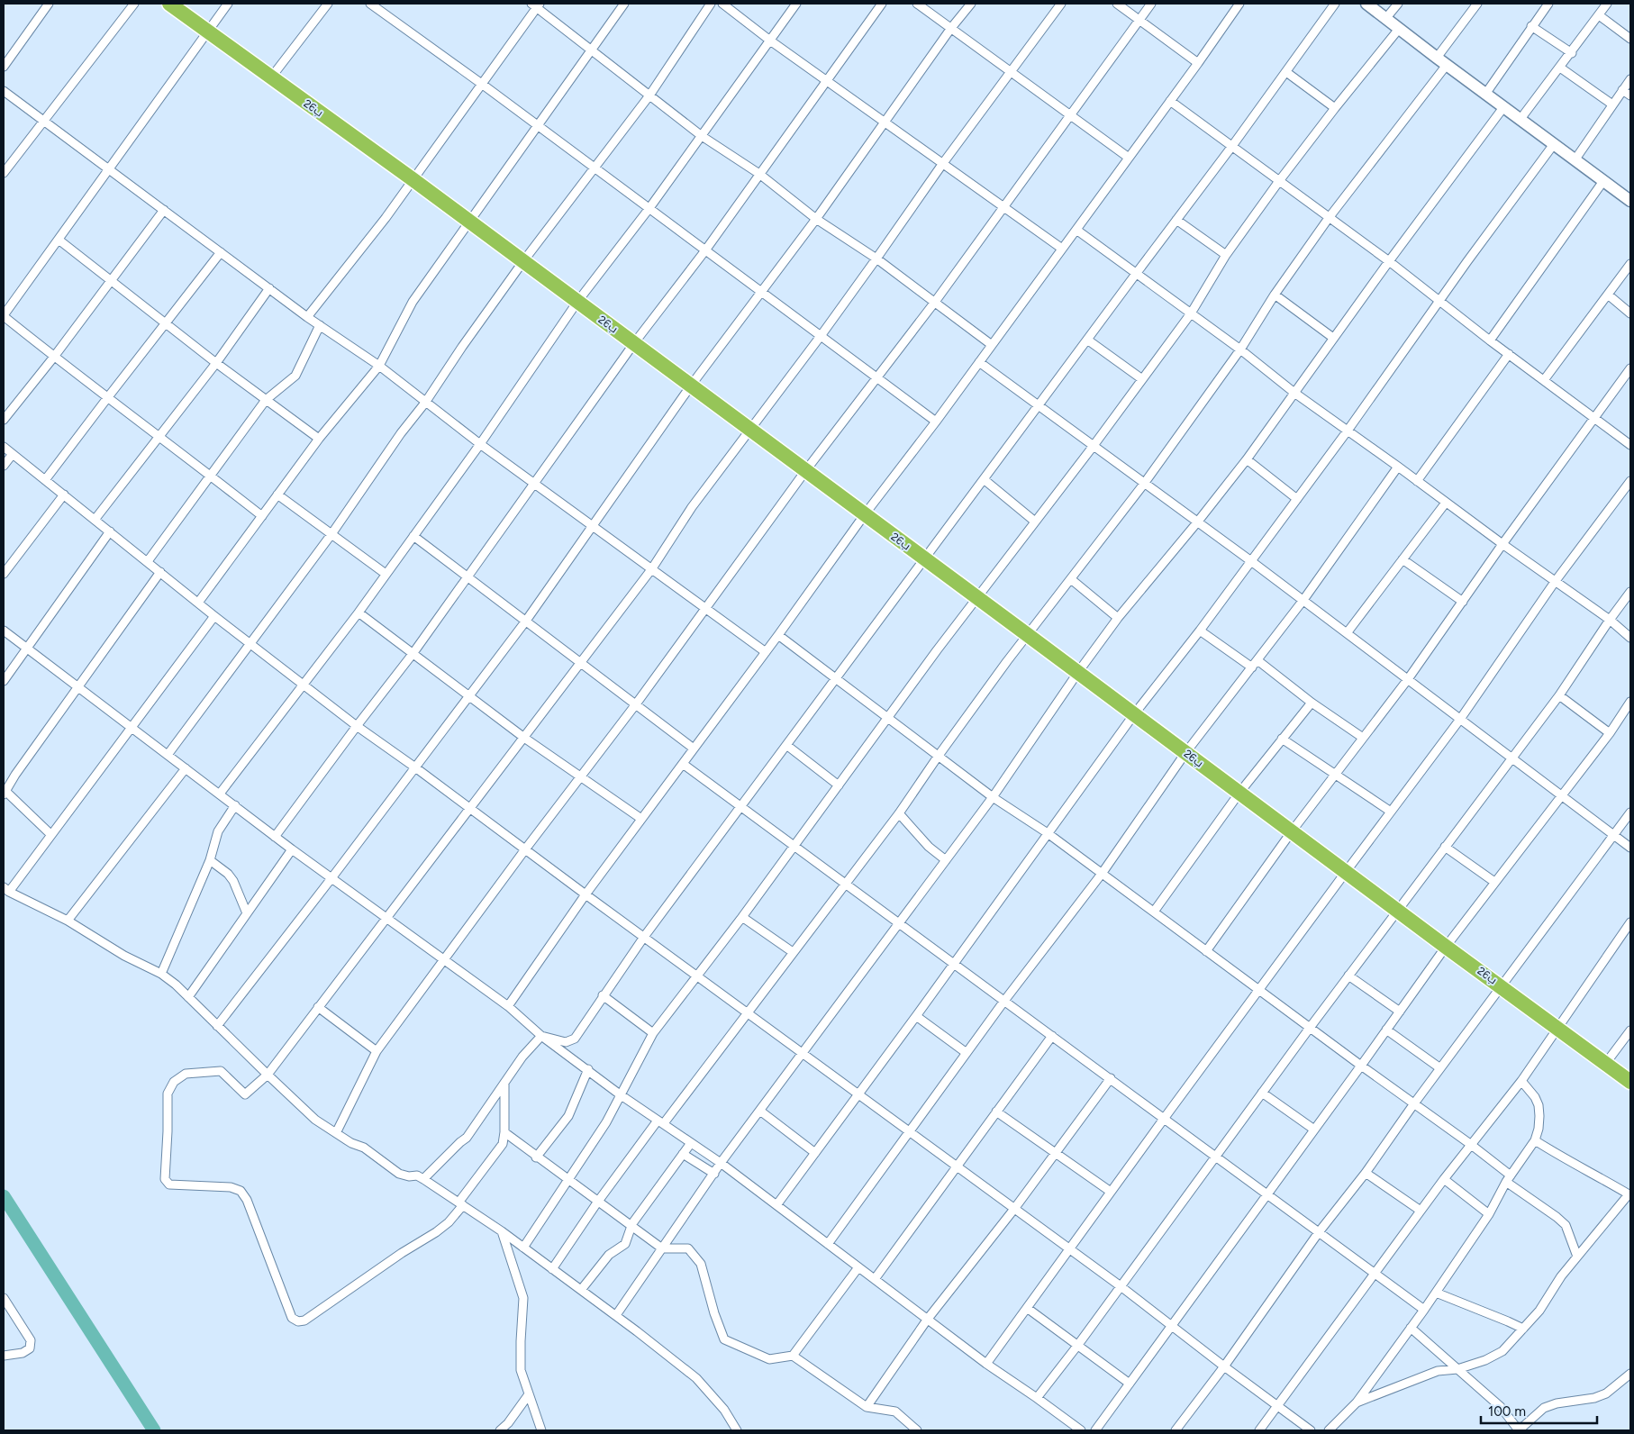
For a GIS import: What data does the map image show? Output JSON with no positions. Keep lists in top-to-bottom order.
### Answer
{
  "streets": {
    "highway": ["26ب"]
  },
  "scale_bar": "100 m"
}
